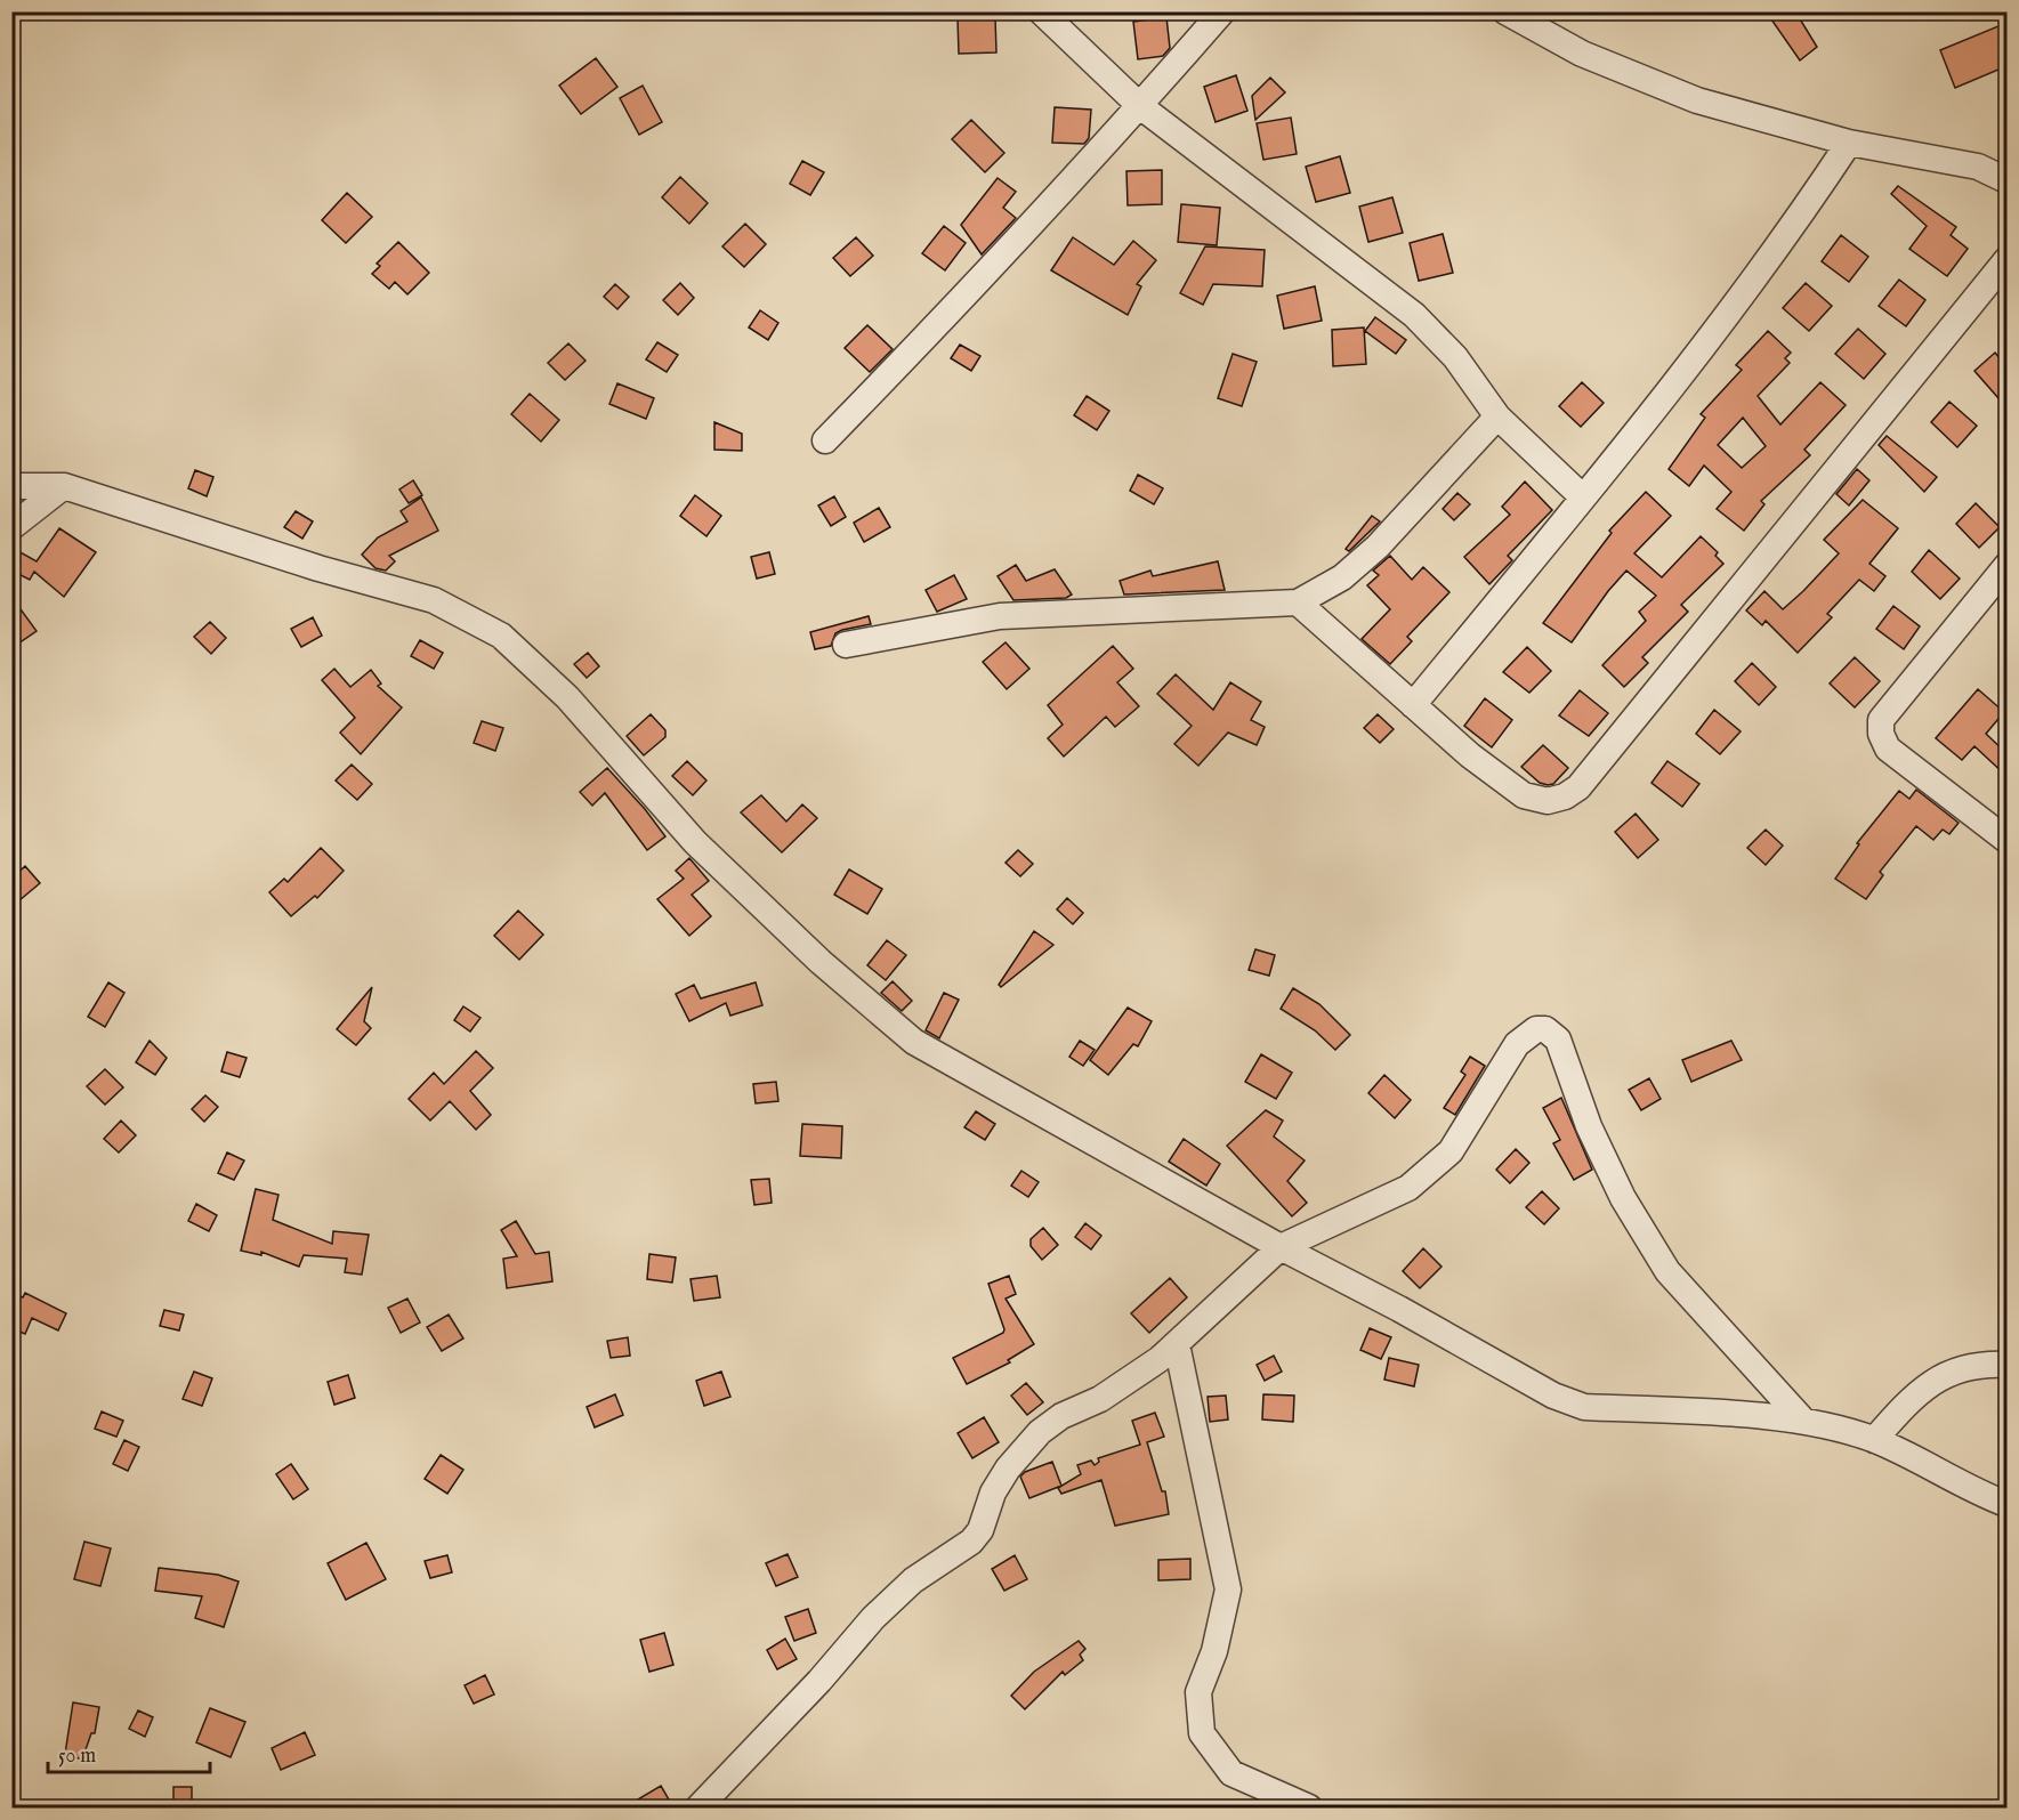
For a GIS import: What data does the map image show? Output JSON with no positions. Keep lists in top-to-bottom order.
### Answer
{
  "scale_bar": "50 m"
}
